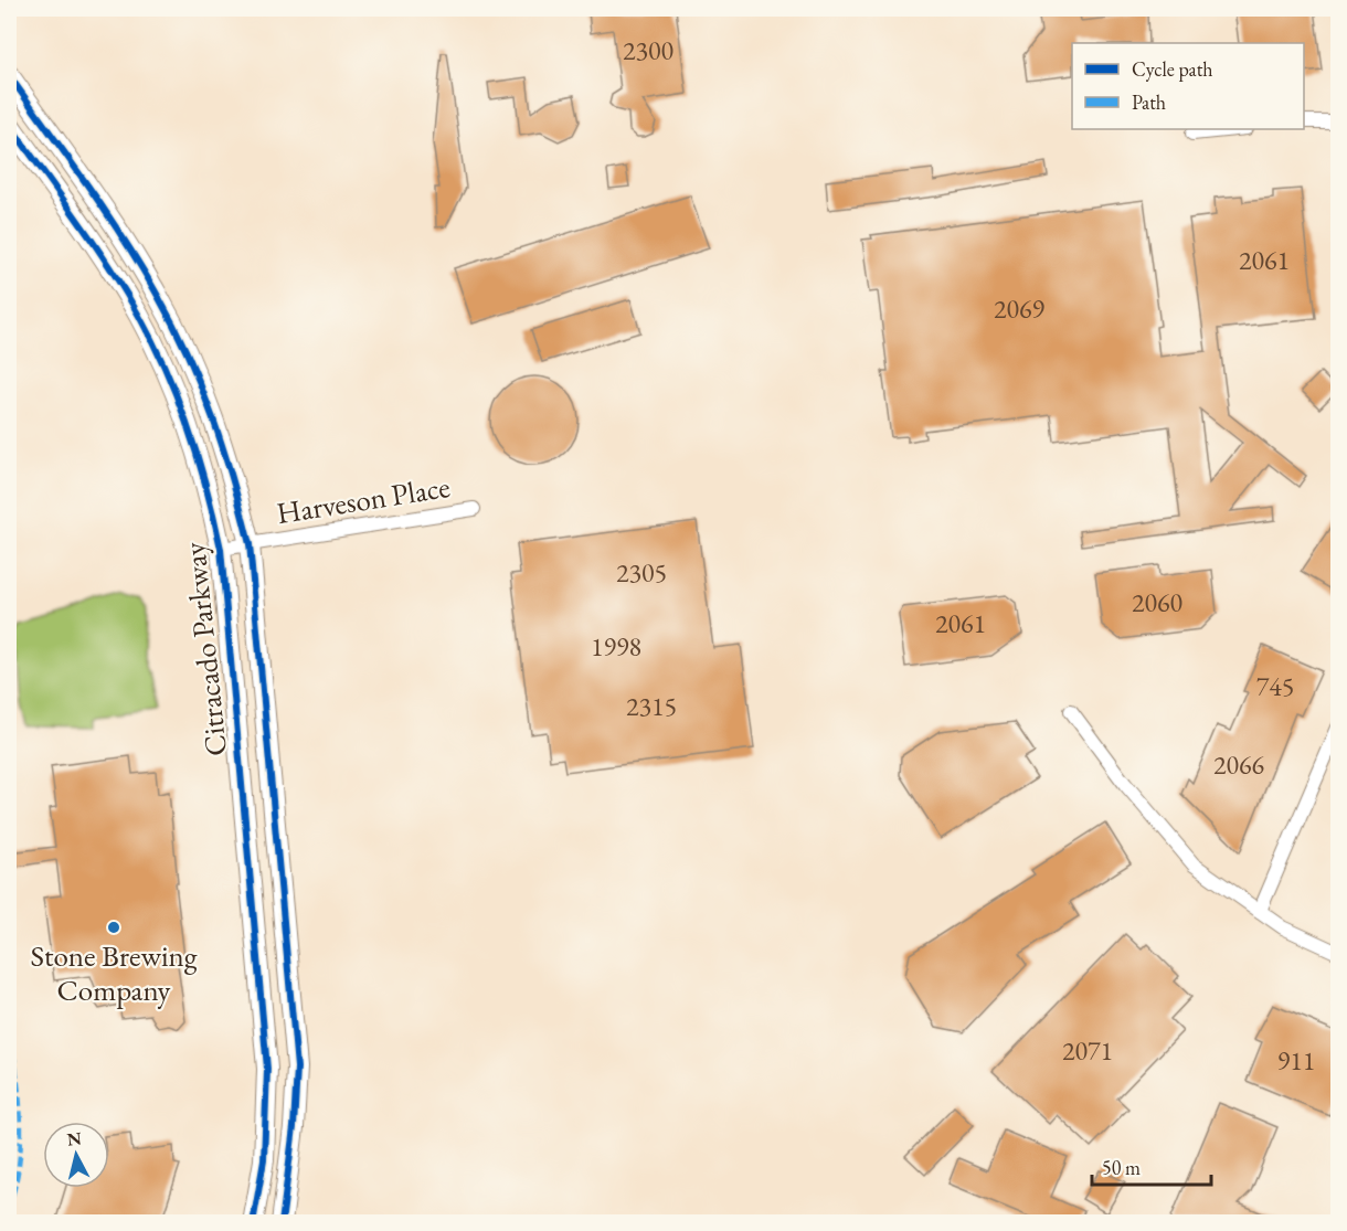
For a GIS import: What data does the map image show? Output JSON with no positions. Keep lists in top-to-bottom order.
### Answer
{
  "streets": {
    "main road": ["Citracado Parkway"],
    "street": ["Harveson Place"]
  },
  "crossings": [
    ["Harveson Place", "Citracado Parkway"]
  ],
  "places": ["Stone Brewing Company"],
  "house_numbers": [
    "2300",
    "2061",
    "2069",
    "2305",
    "2060",
    "2061",
    "1998",
    "745",
    "2315",
    "2066",
    "2071",
    "911"
  ],
  "legend": ["Cycle path", "Path"],
  "scale_bar": "50 m",
  "north": "top"
}
